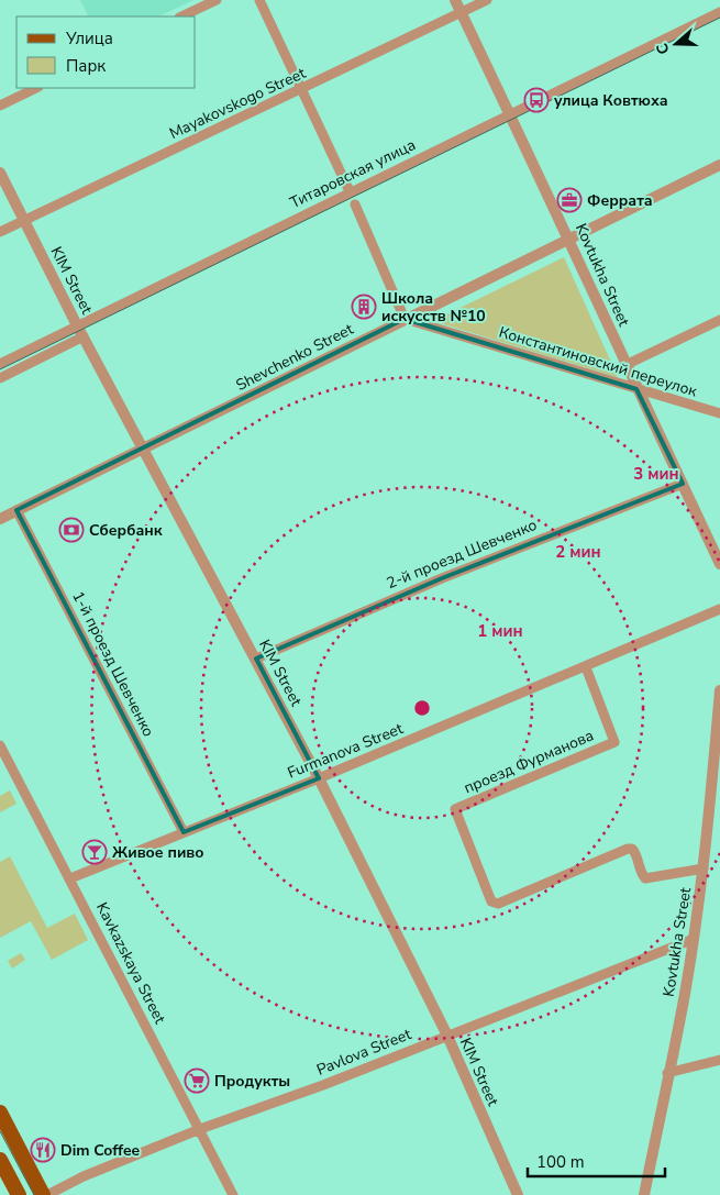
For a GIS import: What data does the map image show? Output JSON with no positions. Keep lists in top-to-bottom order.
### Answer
{
  "streets": {
    "street": [
      "Mayakovskogo Street",
      "Титаровская улица",
      "Kovtukha Street",
      "KIM Street",
      "Shevchenko Street",
      "Константиновский переулок",
      "2-й проезд Шевченко",
      "1-й проезд Шевченко",
      "Furmanova Street",
      "проезд Фурманова",
      "Kavkazskaya Street",
      "Pavlova Street"
    ]
  },
  "crossings": [
    ["Mayakovskogo Street", "Kovtukha Street"],
    ["Mayakovskogo Street", "KIM Street"],
    ["Титаровская улица", "Kovtukha Street"],
    ["Титаровская улица", "KIM Street"],
    ["Kovtukha Street", "Shevchenko Street"],
    ["Kovtukha Street", "Константиновский переулок"],
    ["Kovtukha Street", "2-й проезд Шевченко"],
    ["Kovtukha Street", "проезд Фурманова"],
    ["Kovtukha Street", "Pavlova Street"],
    ["KIM Street", "Shevchenko Street"],
    ["KIM Street", "2-й проезд Шевченко"],
    ["KIM Street", "Furmanova Street"],
    ["KIM Street", "Pavlova Street"],
    ["Shevchenko Street", "Константиновский переулок"],
    ["Shevchenko Street", "1-й проезд Шевченко"],
    ["1-й проезд Шевченко", "Furmanova Street"],
    ["Furmanova Street", "проезд Фурманова"],
    ["Furmanova Street", "Kavkazskaya Street"],
    ["Kavkazskaya Street", "Pavlova Street"]
  ],
  "places": {
    "bus stop": ["улица Ковтюха"],
    "office": ["Феррата"],
    "building": ["Школа искусств №10"],
    "bank": ["Сбербанк"],
    "bar": ["Живое пиво"],
    "supermarket": ["Продукты"],
    "restaurant": ["Dim Coffee"]
  },
  "legend": ["Улица", "Парк"],
  "scale_bar": "100 m",
  "north": "left",
  "rings": ["3 мин", "2 мин", "1 мин"]
}
